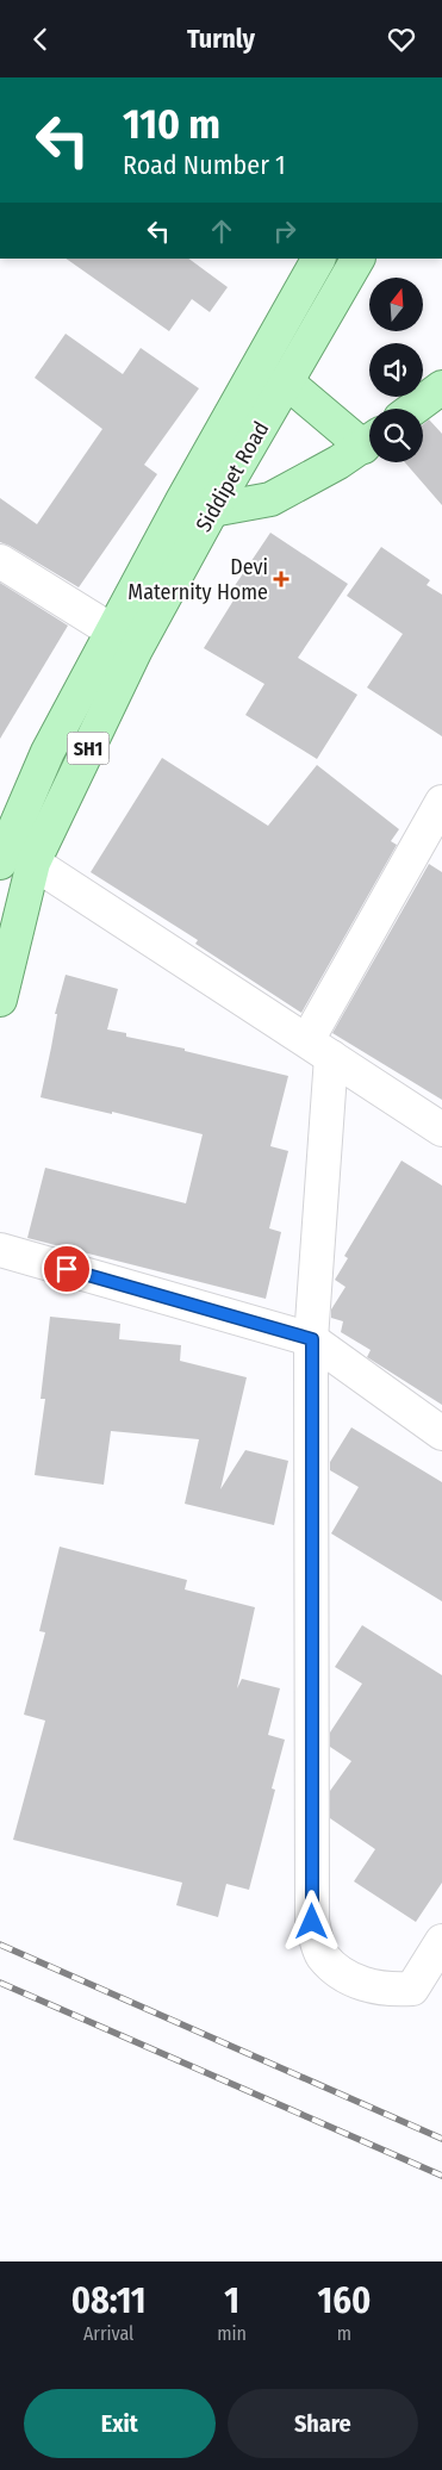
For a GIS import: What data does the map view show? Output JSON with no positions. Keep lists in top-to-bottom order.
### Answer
{
  "streets": {
    "main road": ["Siddipet Road", "SH1"]
  },
  "places": {
    "health": ["Devi Maternity Home"]
  },
  "north": "top",
  "page": {
    "header": "Turnly",
    "turn": ["110 m", "Road Number 1"],
    "eta": [
      "08:11",
      "Arrival",
      "1",
      "min",
      "160",
      "m"
    ],
    "buttons": ["Exit", "Share"]
  }
}
